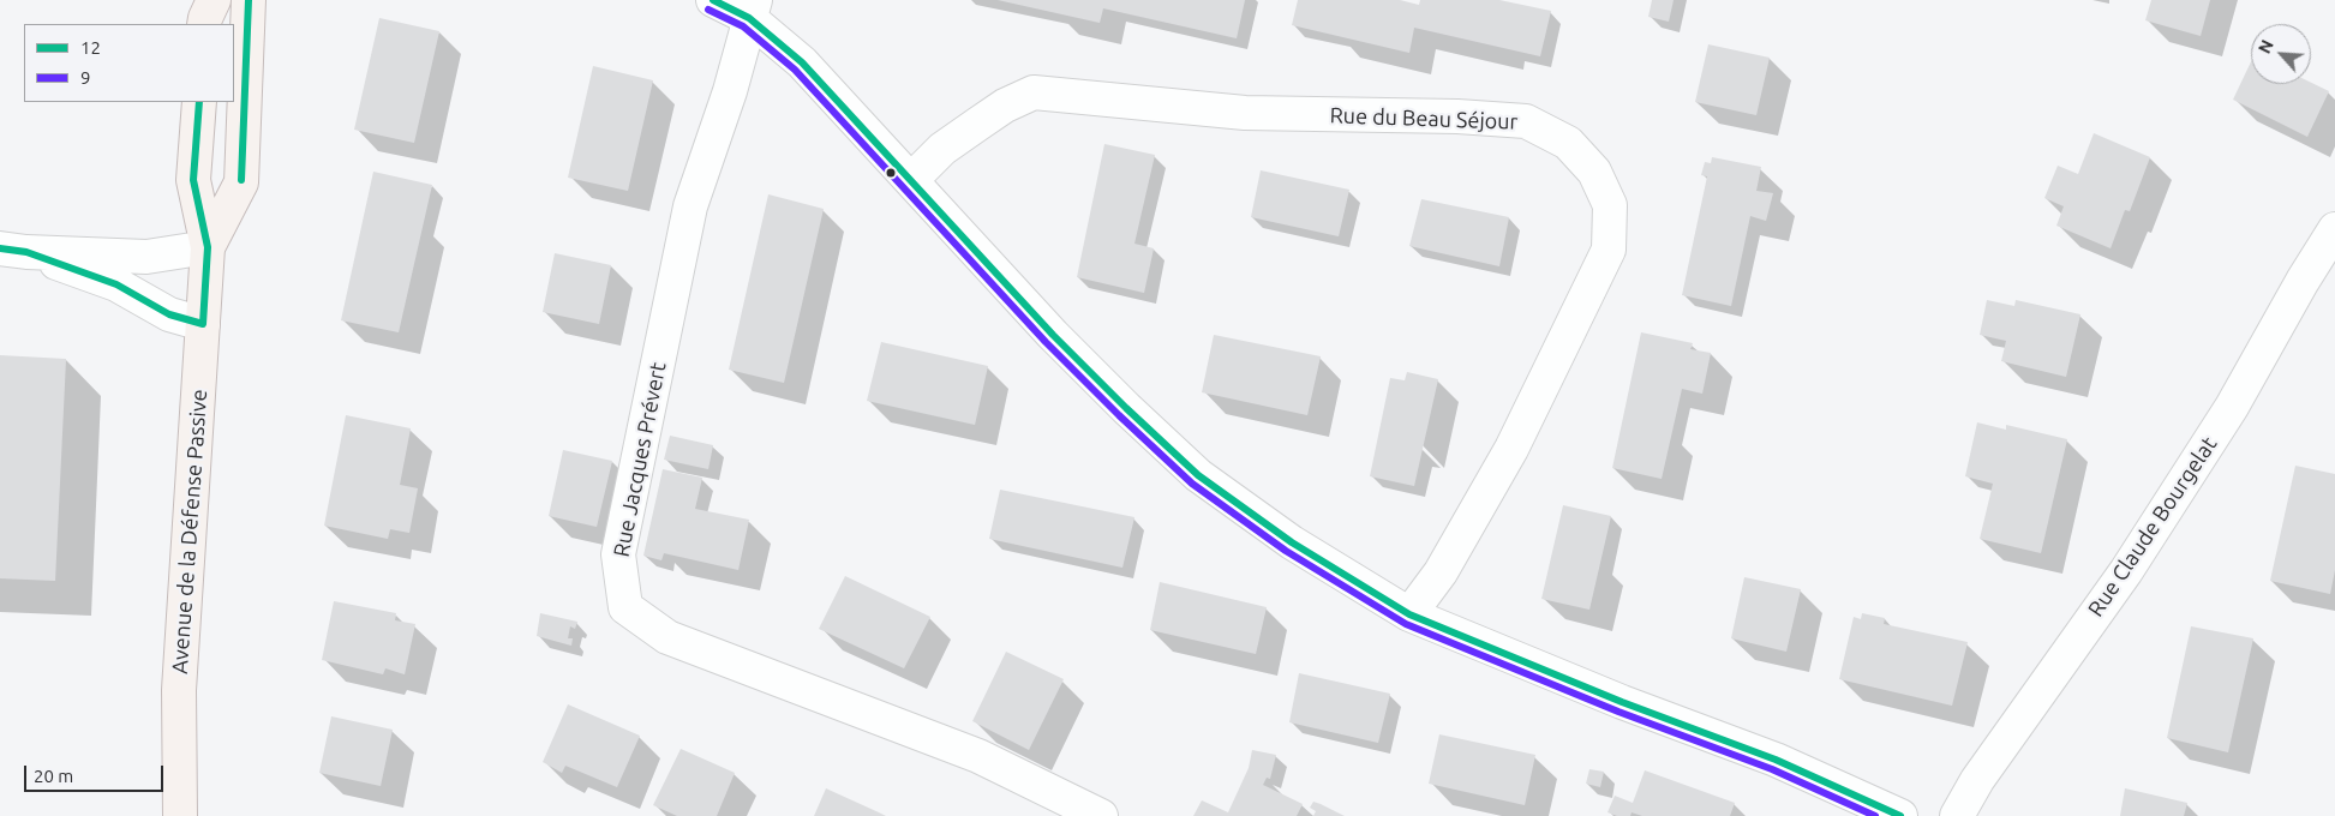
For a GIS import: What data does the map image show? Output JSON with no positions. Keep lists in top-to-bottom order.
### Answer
{
  "streets": {
    "main road": ["Avenue de la Défense Passive"],
    "street": ["Rue du Beau Séjour", "Rue Jacques Prévert", "Rue Claude Bourgelat"]
  },
  "lines": ["transit line 12", "transit line 9"],
  "legend": ["12", "9"],
  "scale_bar": "20 m",
  "north": "top left"
}
